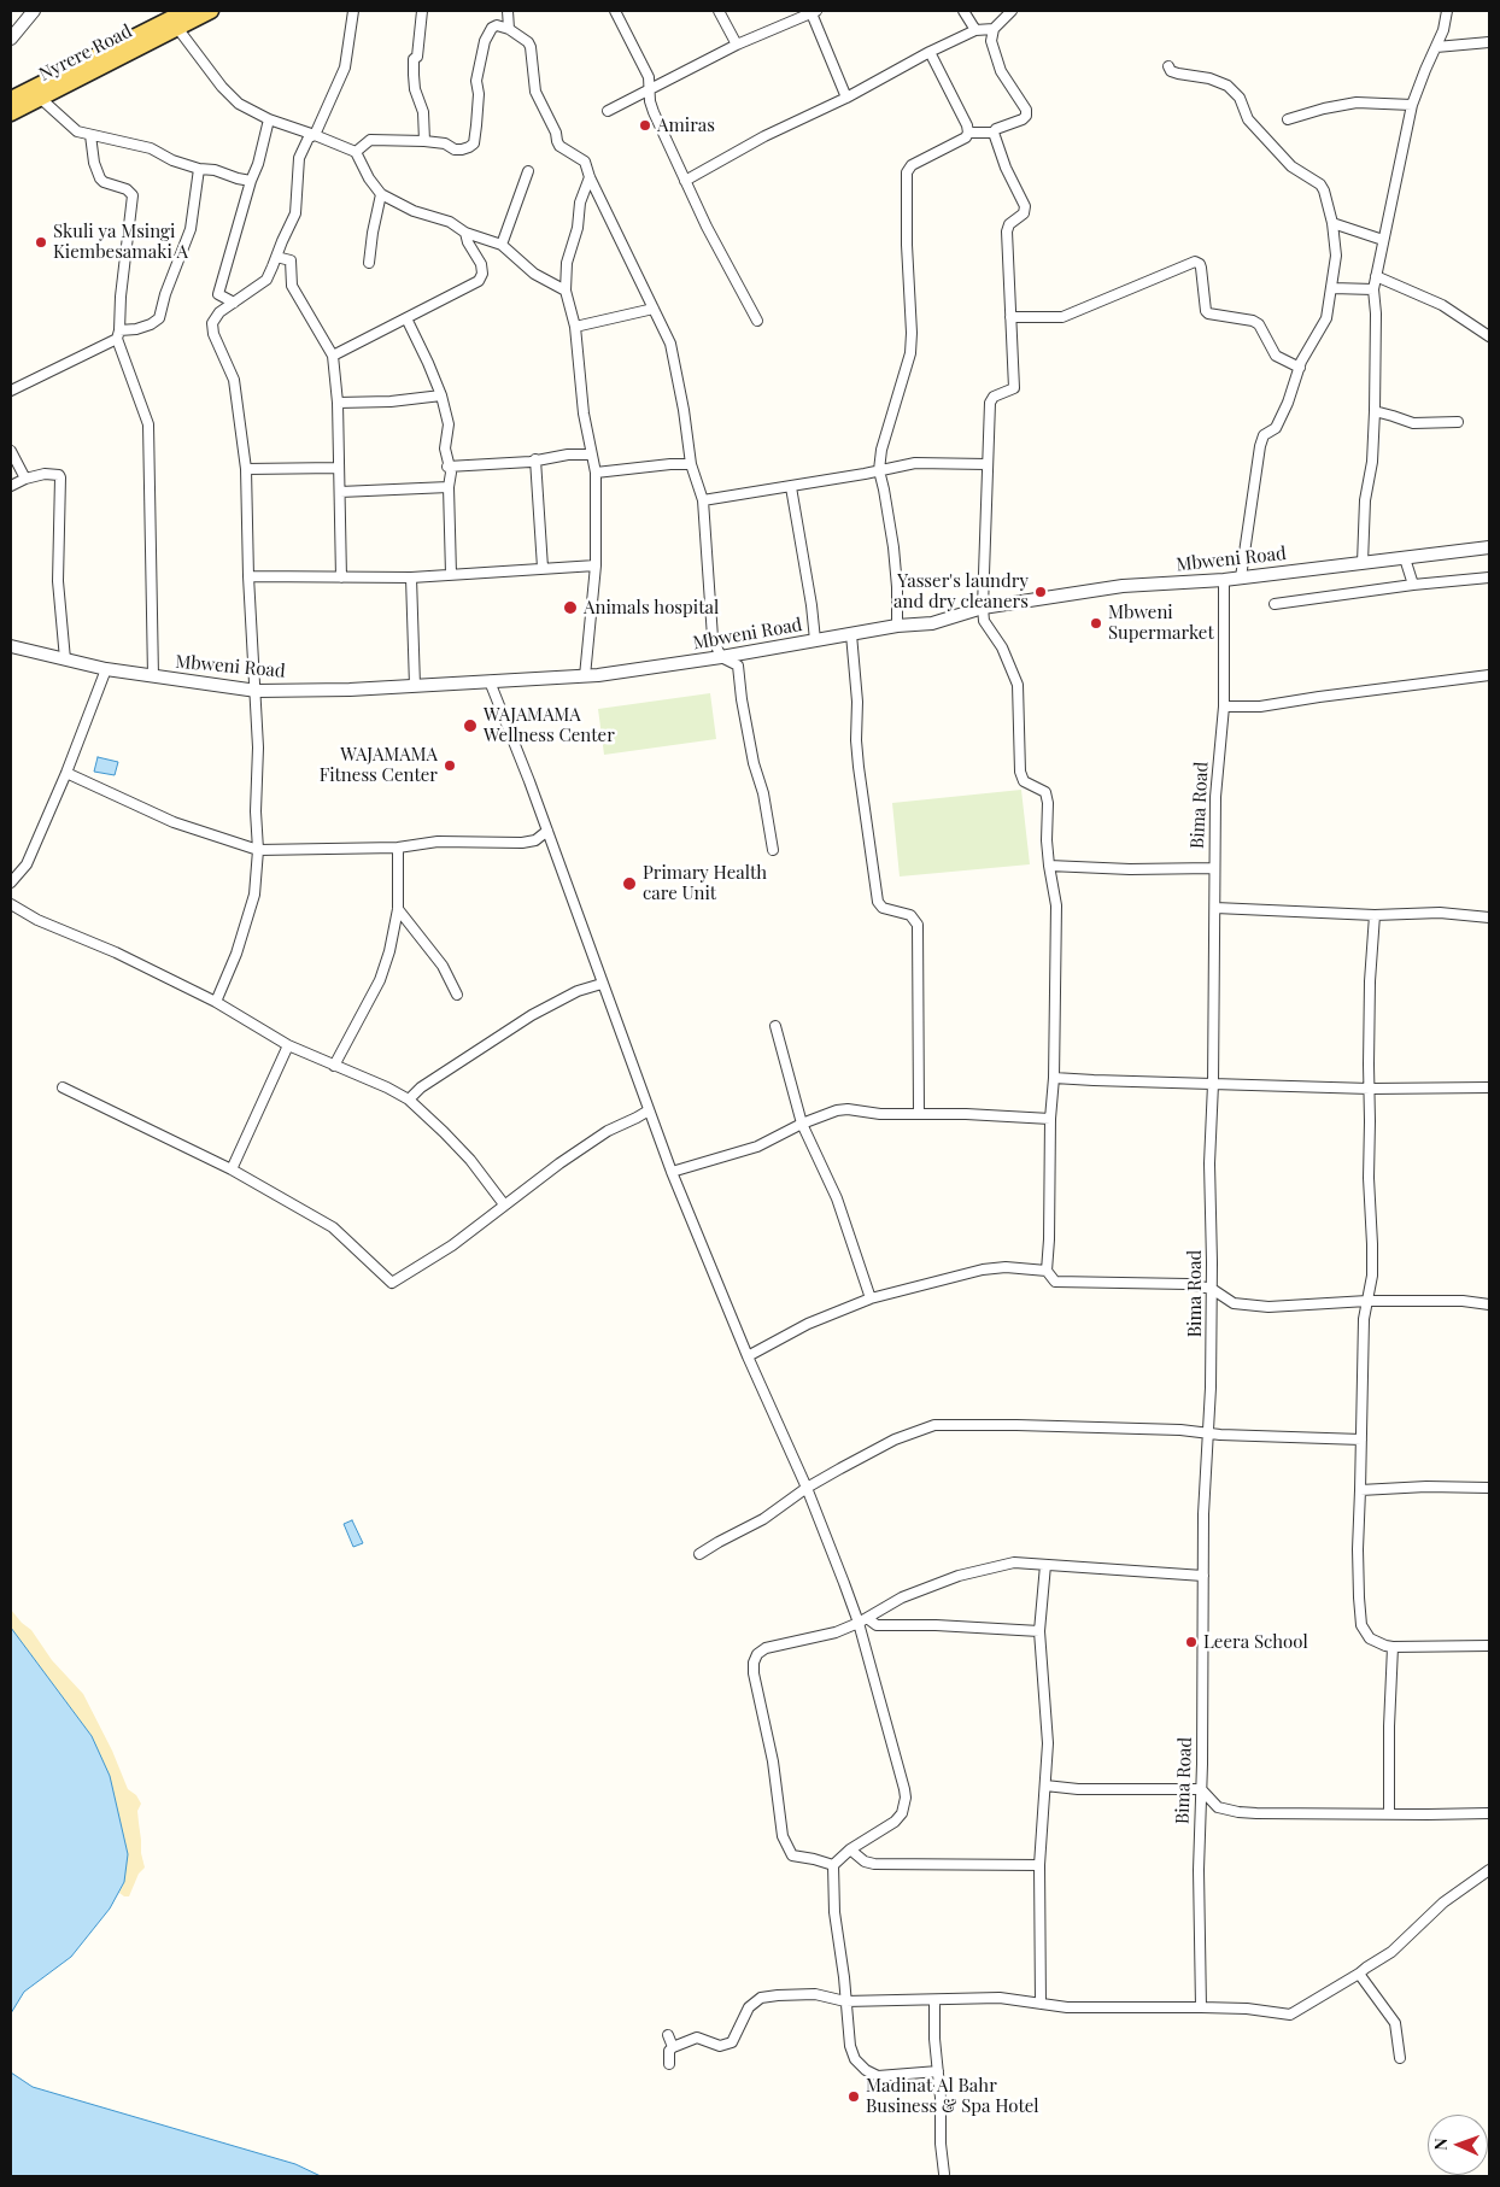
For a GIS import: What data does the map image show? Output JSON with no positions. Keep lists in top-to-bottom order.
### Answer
{
  "streets": {
    "main road": ["Nyrere Road"],
    "street": ["Mbweni Road", "Bima Road"]
  },
  "crossings": [
    ["Mbweni Road", "Bima Road"]
  ],
  "places": [
    "Amiras",
    "Skuli ya Msingi Kiembesamaki A",
    "Yasser's laundry and dry cleaners",
    "Animals hospital",
    "Mbweni Supermarket",
    "WAJAMAMA Wellness Center",
    "WAJAMAMA Fitness Center",
    "Primary Health care Unit",
    "Leera School",
    "Madinat Al Bahr Business & Spa Hotel"
  ],
  "north": "left"
}
